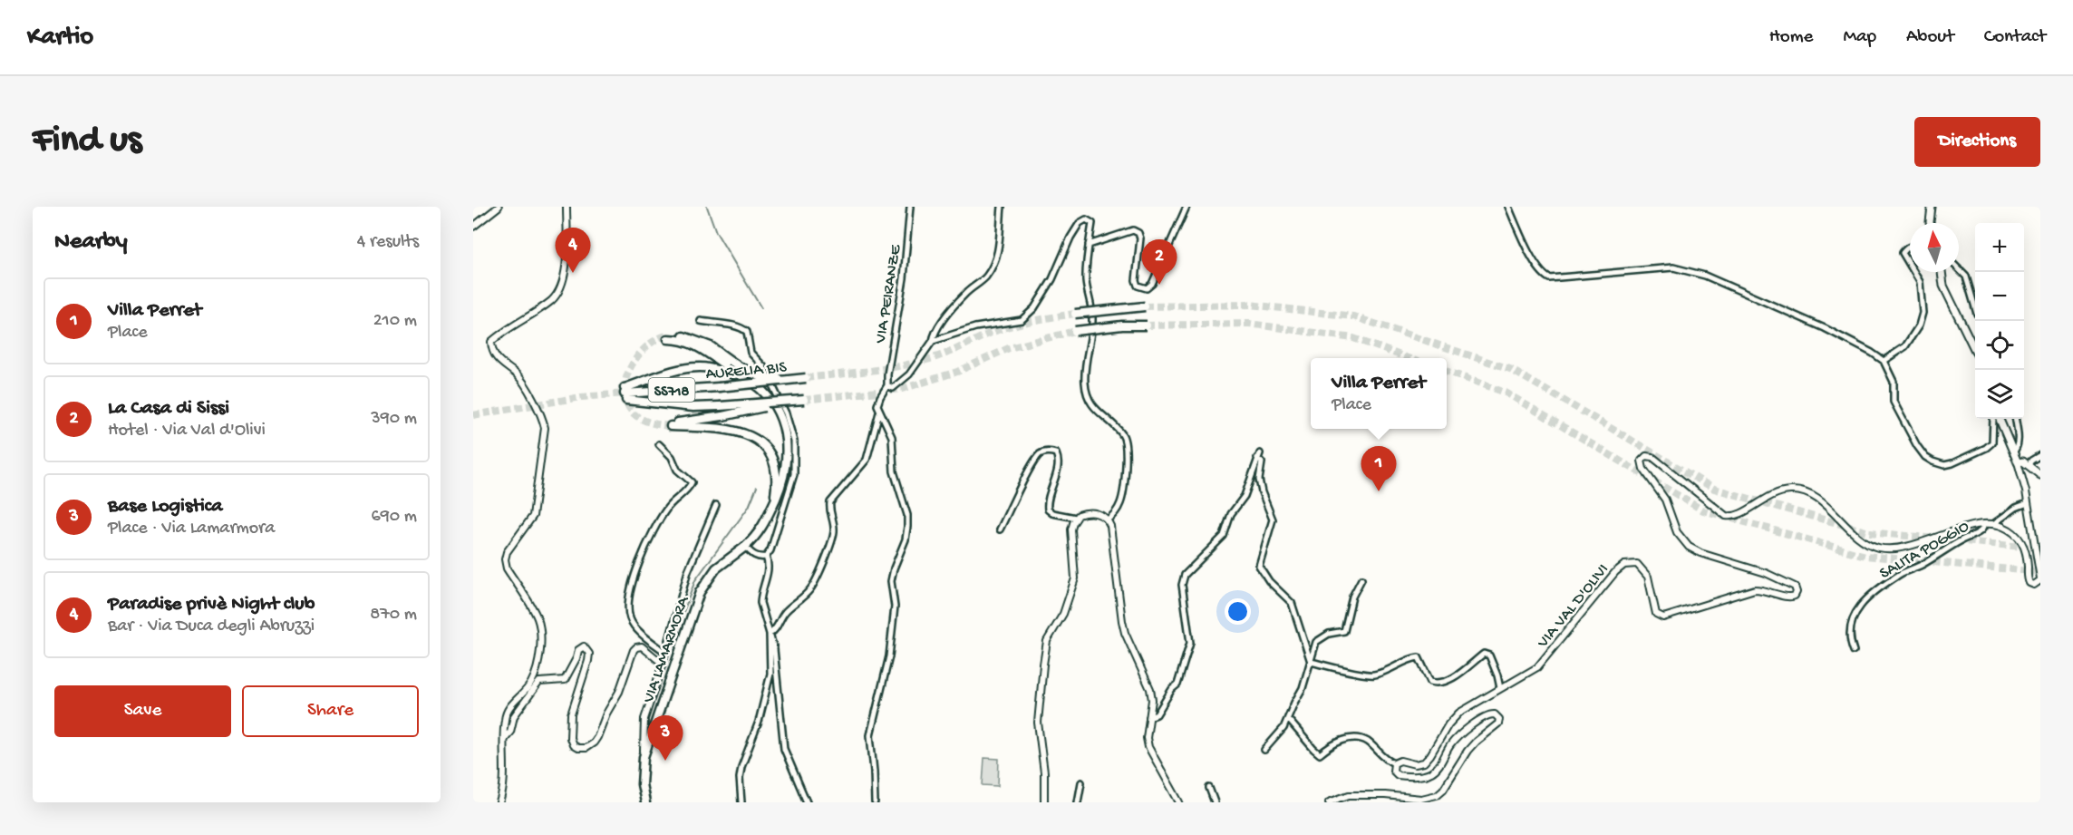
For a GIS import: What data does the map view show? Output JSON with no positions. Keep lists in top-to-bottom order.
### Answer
{
  "streets": {
    "main road": ["AURELIA BIS", "SS718", "VIA LAMARMORA"],
    "street": ["VIA PEIRANZE", "SALITA POGGIO", "VIA VAL D'OLIVI"]
  },
  "crossings": [
    ["AURELIA BIS", "SS718"],
    ["AURELIA BIS", "VIA LAMARMORA"],
    ["SS718", "VIA LAMARMORA"],
    ["SALITA POGGIO", "VIA VAL D'OLIVI"]
  ],
  "north": "top",
  "page": {
    "header": "Kartio",
    "nav": [
      "Home",
      "Map",
      "About",
      "Contact"
    ],
    "buttons": [
      "Directions",
      ["Save", "Share"]
    ],
    "title": "Find us",
    "heading": ["Nearby", "4 results"],
    "map_buttons": ["+", "−"],
    "pins": [
      "4",
      "2",
      "1",
      "3"
    ],
    "list": [
      {
        "mark": "1",
        "name": "Villa Perret",
        "note": "Place",
        "value": "210 m"
      },
      {
        "mark": "2",
        "name": "La Casa di Sissi",
        "note": "Hotel · Via Val d'Olivi",
        "value": "390 m"
      },
      {
        "mark": "3",
        "name": "Base Logistica",
        "note": "Place · Via Lamarmora",
        "value": "690 m"
      },
      {
        "mark": "4",
        "name": "Paradise privè Night club",
        "note": "Bar · Via Duca degli Abruzzi",
        "value": "870 m"
      }
    ],
    "popup": ["Villa Perret", "Place"]
  }
}
